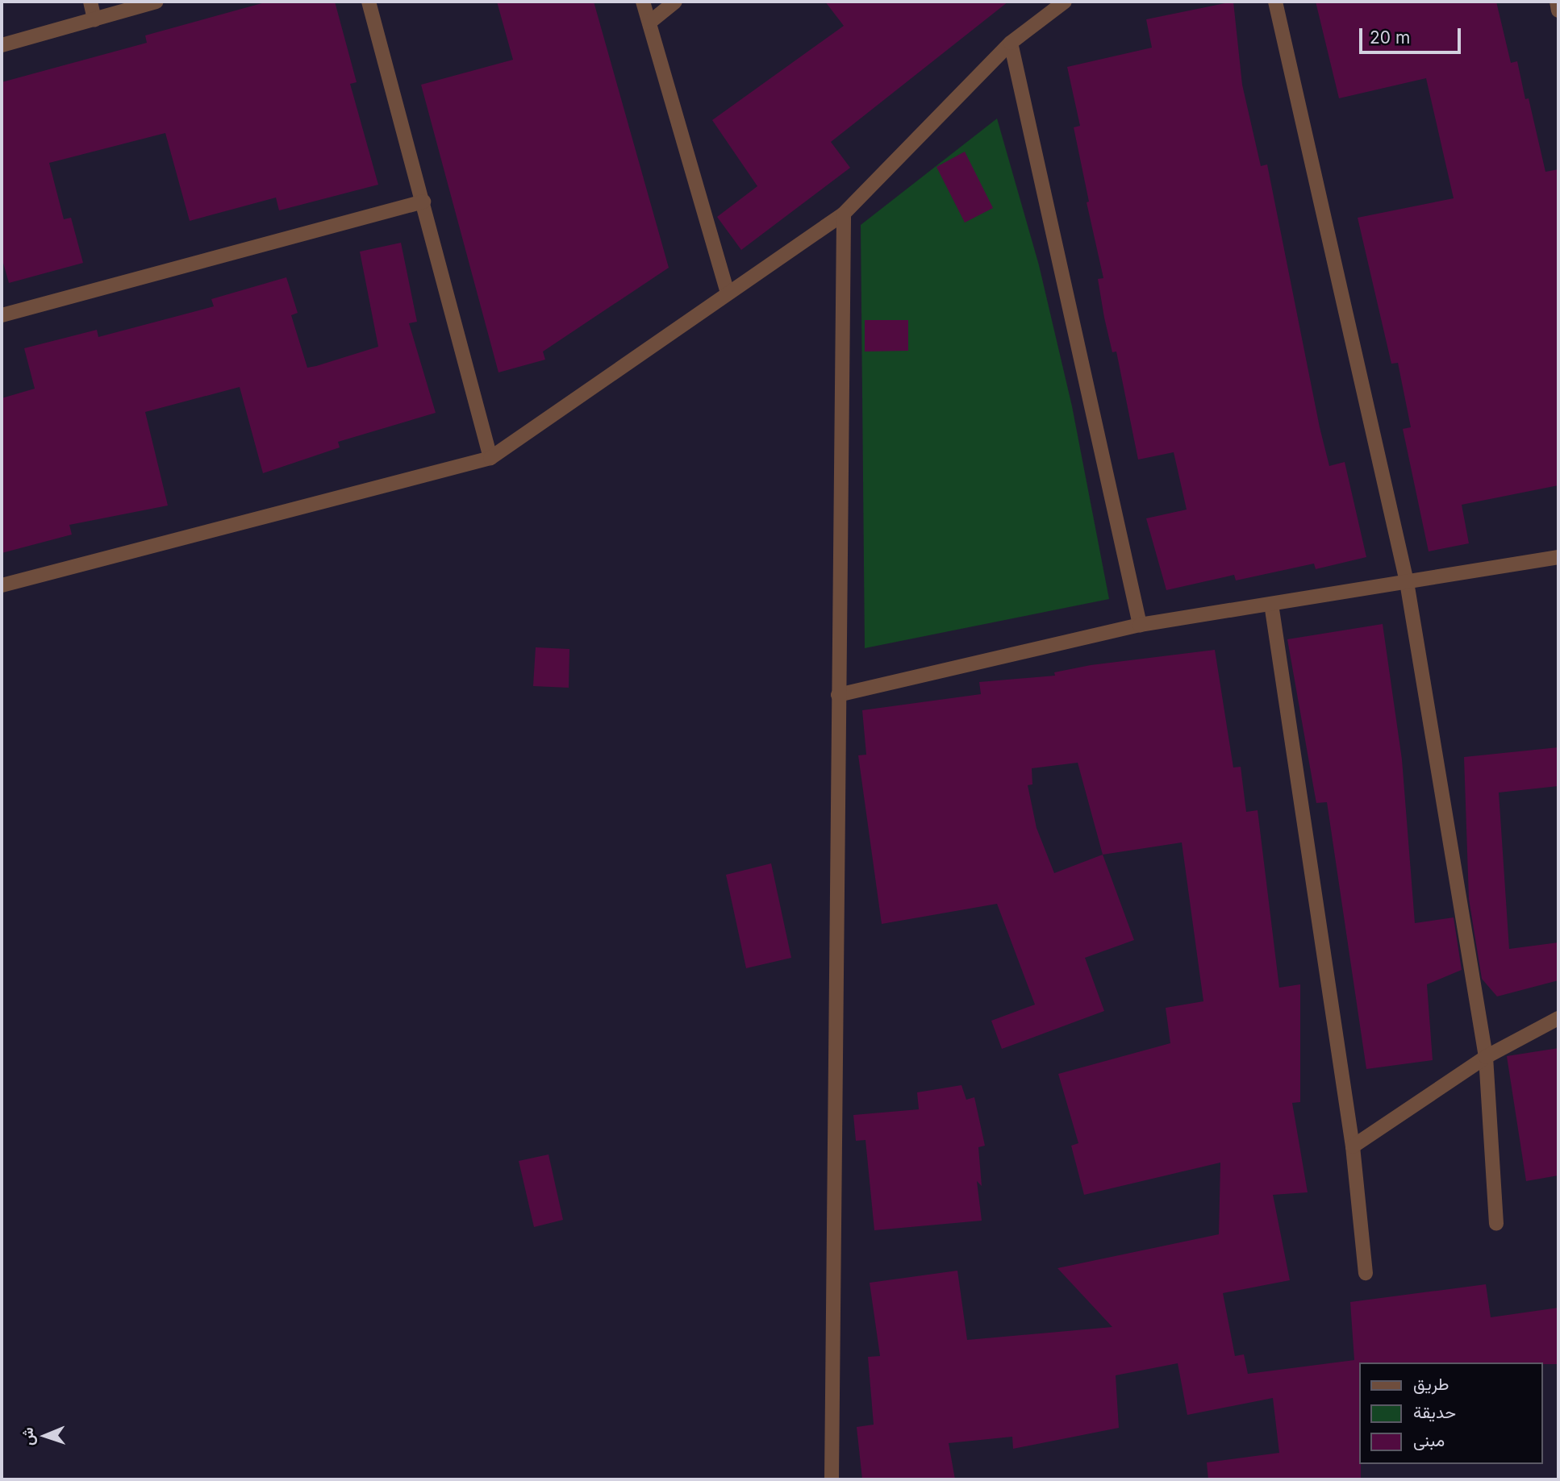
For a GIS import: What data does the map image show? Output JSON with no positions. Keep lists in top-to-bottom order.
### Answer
{
  "legend": ["طريق", "حديقة", "مبنى"],
  "scale_bar": "20 m",
  "north": "left"
}
